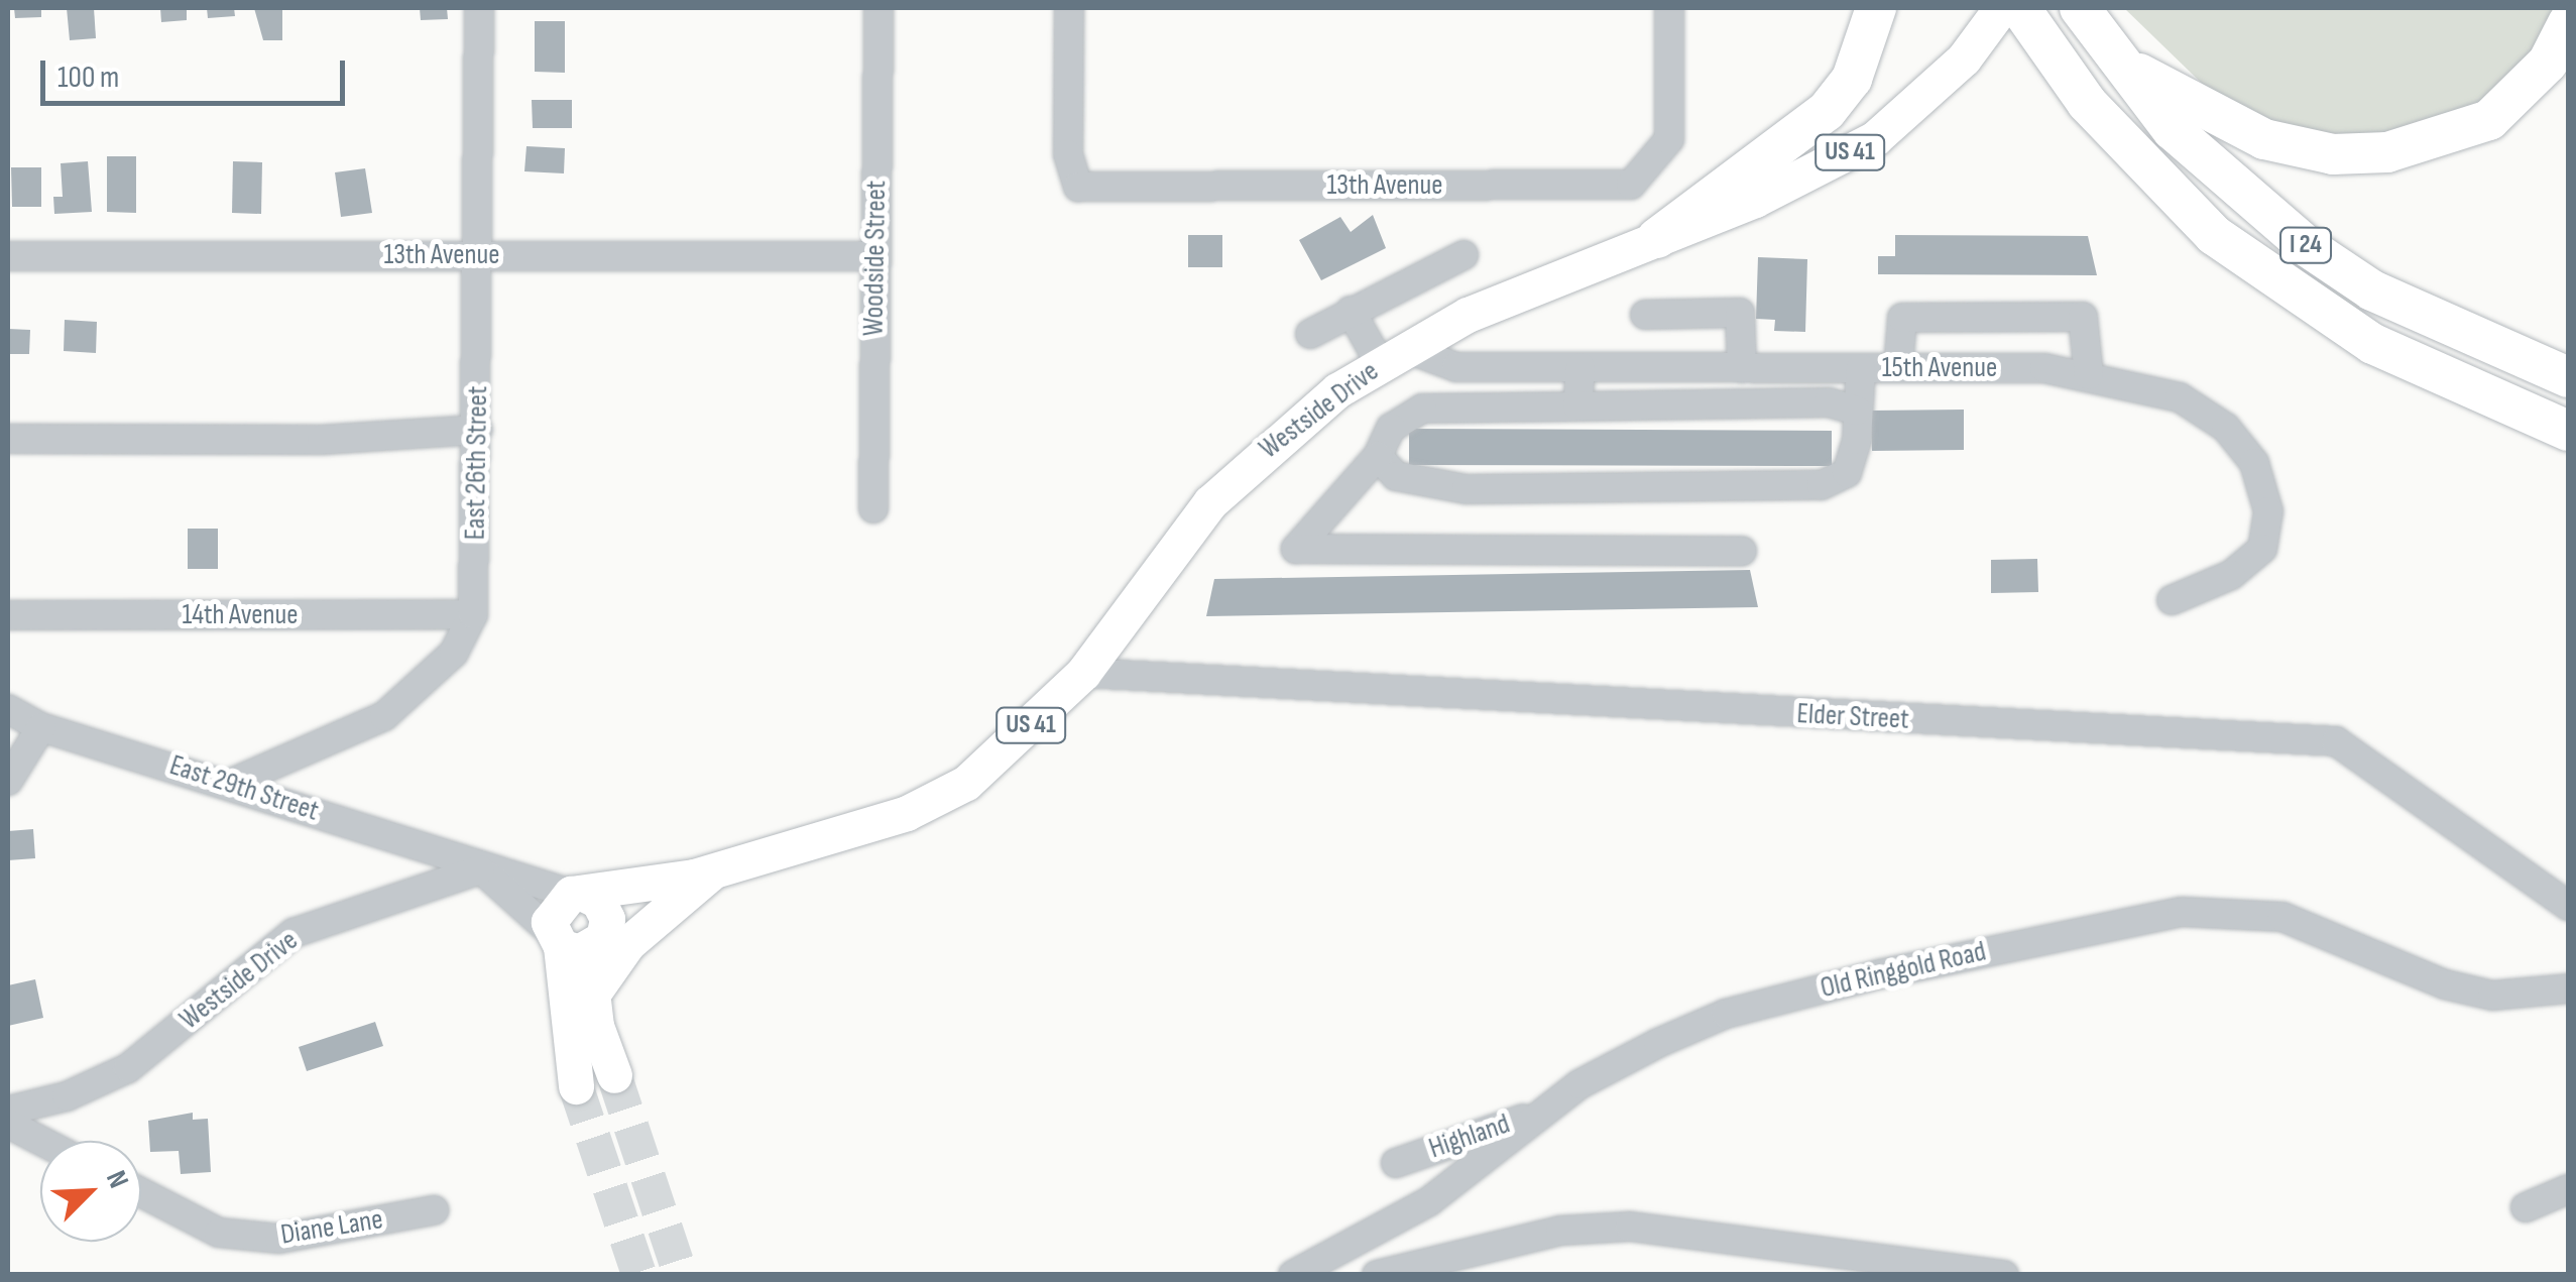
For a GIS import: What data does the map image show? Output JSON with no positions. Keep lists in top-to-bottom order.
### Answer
{
  "streets": {
    "highway": ["I 24"],
    "main road": ["US 41", "Westside Drive"],
    "street": [
      "13th Avenue",
      "Woodside Street",
      "15th Avenue",
      "East 26th Street",
      "14th Avenue",
      "Elder Street",
      "East 29th Street",
      "Old Ringgold Road",
      "Highland",
      "Diane Lane"
    ]
  },
  "crossings": [
    ["13th Avenue", "Woodside Street"],
    ["13th Avenue", "East 26th Street"],
    ["15th Avenue", "Westside Drive"],
    ["Westside Drive", "Elder Street"],
    ["Westside Drive", "East 29th Street"],
    ["East 26th Street", "14th Avenue"],
    ["Old Ringgold Road", "Highland"]
  ],
  "scale_bar": "100 m",
  "north": "top right"
}
